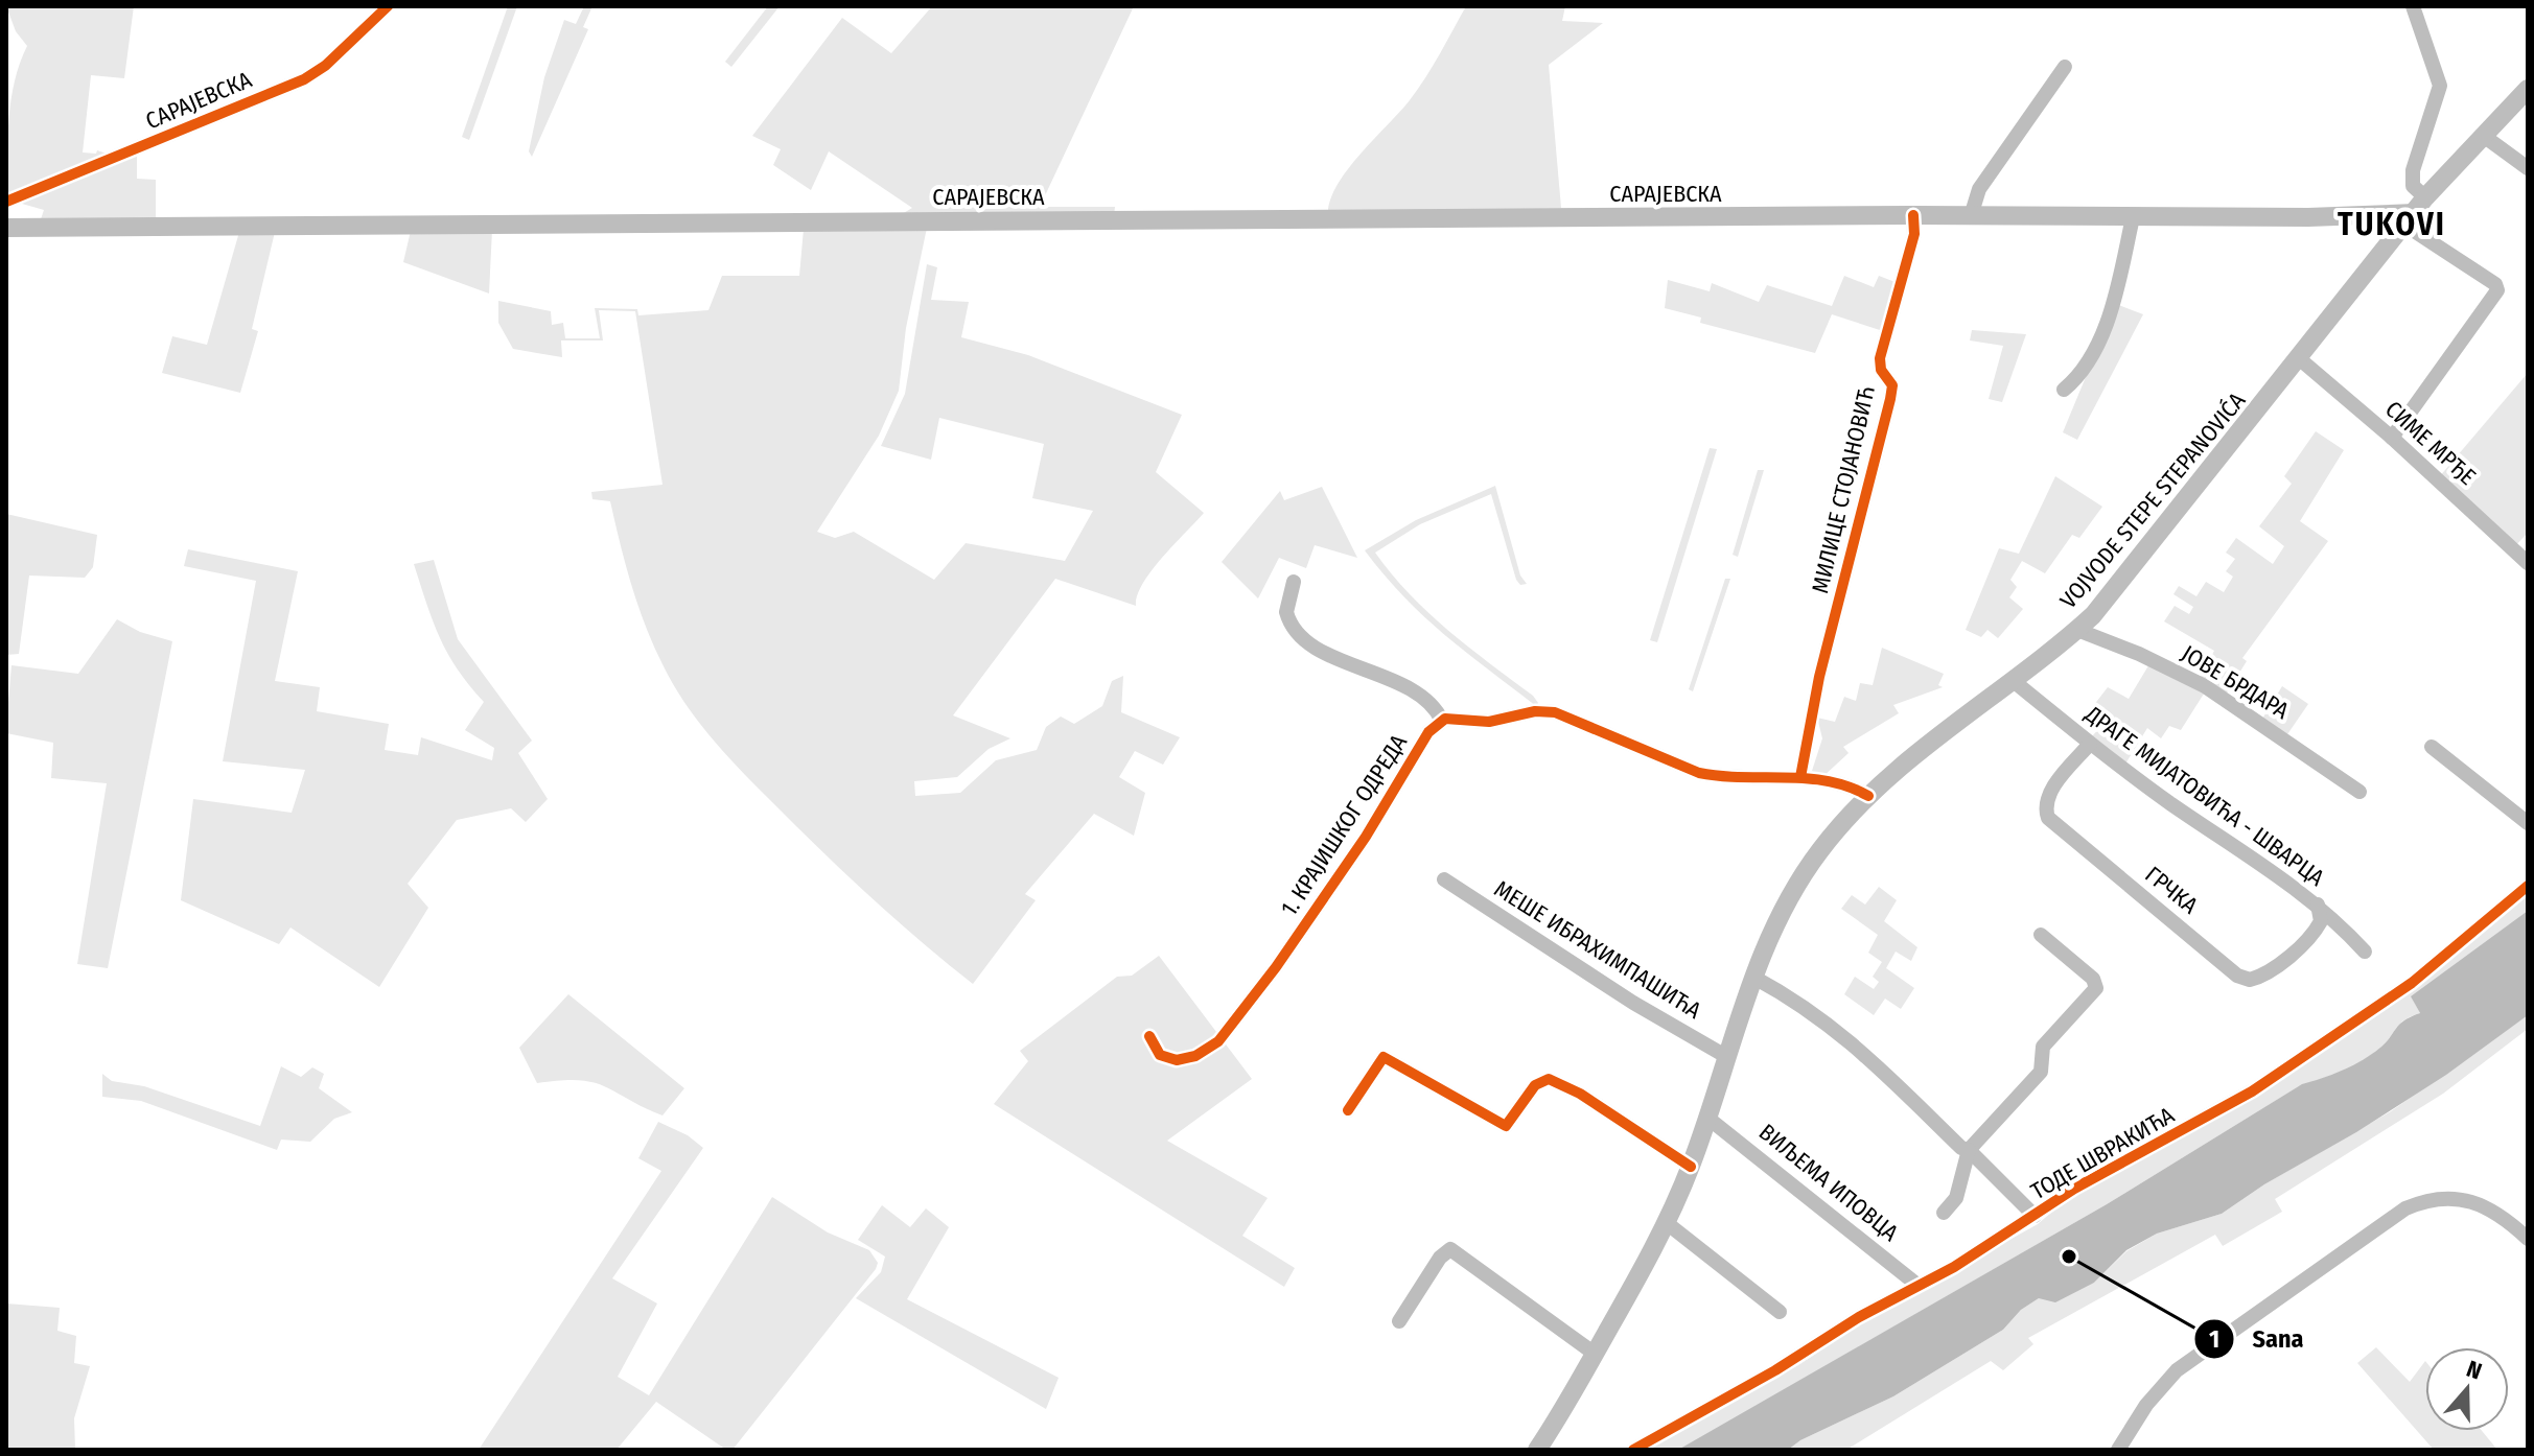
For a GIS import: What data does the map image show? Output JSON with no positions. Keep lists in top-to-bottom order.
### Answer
{
  "streets": {
    "main road": ["САРАЈЕВСКА", "VOJVODE STEPE STEPANOVIĆA"],
    "street": [
      "СИМЕ МРЂЕ",
      "МИЛИЦЕ СТОЈАНОВИЋ",
      "ЈОВЕ БРДАРА",
      "ДРАГЕ МИЈАТОВИЋА - ШВАРЦА",
      "1. КРАЈИШКОГ ОДРЕДА",
      "ГРЧКА",
      "МЕШЕ ИБРАХИМПАШИЋА",
      "ТОДЕ ШВРАКИЋА",
      "ВИЉЕМА ИПОВЦА"
    ]
  },
  "crossings": [
    ["САРАЈЕВСКА", "МИЛИЦЕ СТОЈАНОВИЋ"],
    ["САРАЈЕВСКА", "VOJVODE STEPE STEPANOVIĆA"],
    ["СИМЕ МРЂЕ", "VOJVODE STEPE STEPANOVIĆA"],
    ["VOJVODE STEPE STEPANOVIĆA", "ЈОВЕ БРДАРА"],
    ["VOJVODE STEPE STEPANOVIĆA", "ДРАГЕ МИЈАТОВИЋА - ШВАРЦА"],
    ["VOJVODE STEPE STEPANOVIĆA", "МЕШЕ ИБРАХИМПАШИЋА"],
    ["VOJVODE STEPE STEPANOVIĆA", "ВИЉЕМА ИПОВЦА"],
    ["ДРАГЕ МИЈАТОВИЋА - ШВАРЦА", "ГРЧКА"],
    ["ТОДЕ ШВРАКИЋА", "ВИЉЕМА ИПОВЦА"]
  ],
  "districts": ["TUKOVI"],
  "places": ["Sana"],
  "north": "top"
}
